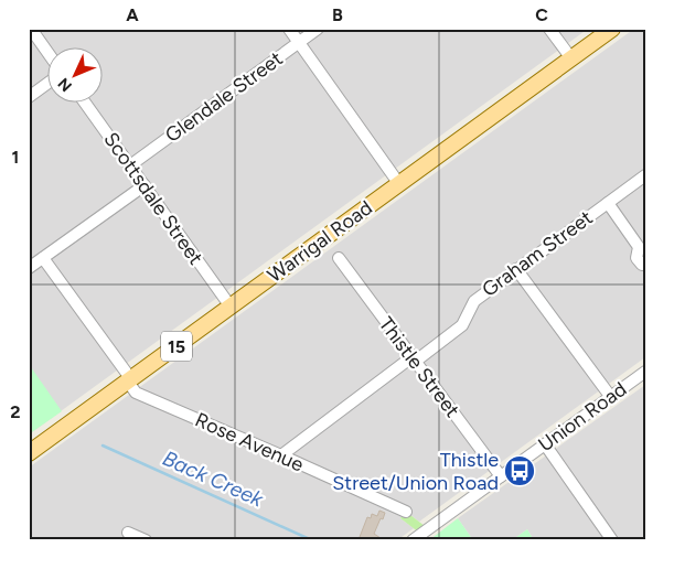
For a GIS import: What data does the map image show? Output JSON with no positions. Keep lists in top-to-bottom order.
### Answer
{
  "streets": {
    "main road": ["Warrigal Road", "15"],
    "street": [
      "Glendale Street",
      "Scottsdale Street",
      "Graham Street",
      "Thistle Street",
      "Union Road",
      "Rose Avenue"
    ]
  },
  "crossings": [
    ["Glendale Street", "Scottsdale Street"],
    ["Scottsdale Street", "Warrigal Road"],
    ["Warrigal Road", "Rose Avenue"],
    ["Graham Street", "Thistle Street"],
    ["Graham Street", "Rose Avenue"],
    ["Thistle Street", "Union Road"]
  ],
  "water": ["Back Creek"],
  "places": {
    "bus stop": ["Thistle Street/Union Road"]
  },
  "north": "bottom left",
  "grid": {
    "columns": ["A", "B", "C"],
    "rows": ["1", "2"]
  }
}
